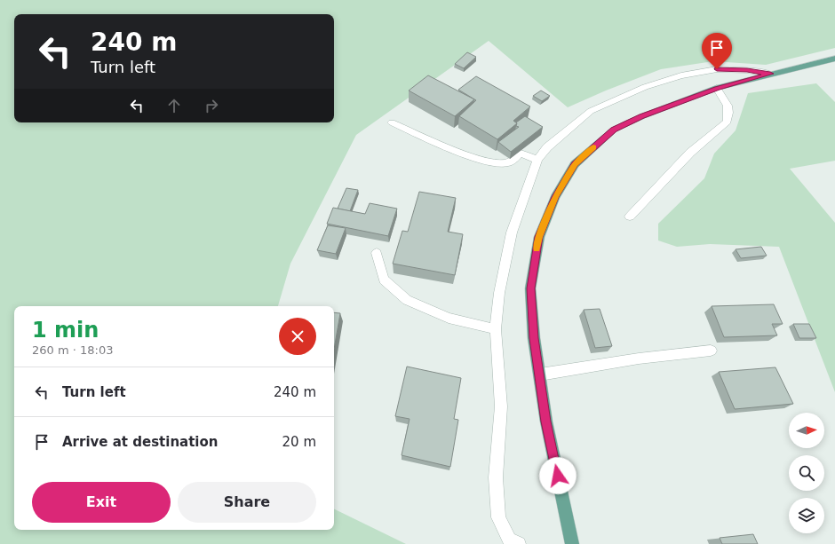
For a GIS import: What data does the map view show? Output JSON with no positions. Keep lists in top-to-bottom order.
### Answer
{
  "north": "right",
  "page": {
    "turn": ["240 m", "Turn left"],
    "heading": ["1 min", "260 m · 18:03"],
    "list": [
      {
        "name": "Turn left",
        "value": "240 m"
      },
      {
        "name": "Arrive at destination",
        "value": "20 m"
      }
    ],
    "buttons": ["Exit", "Share"]
  }
}
